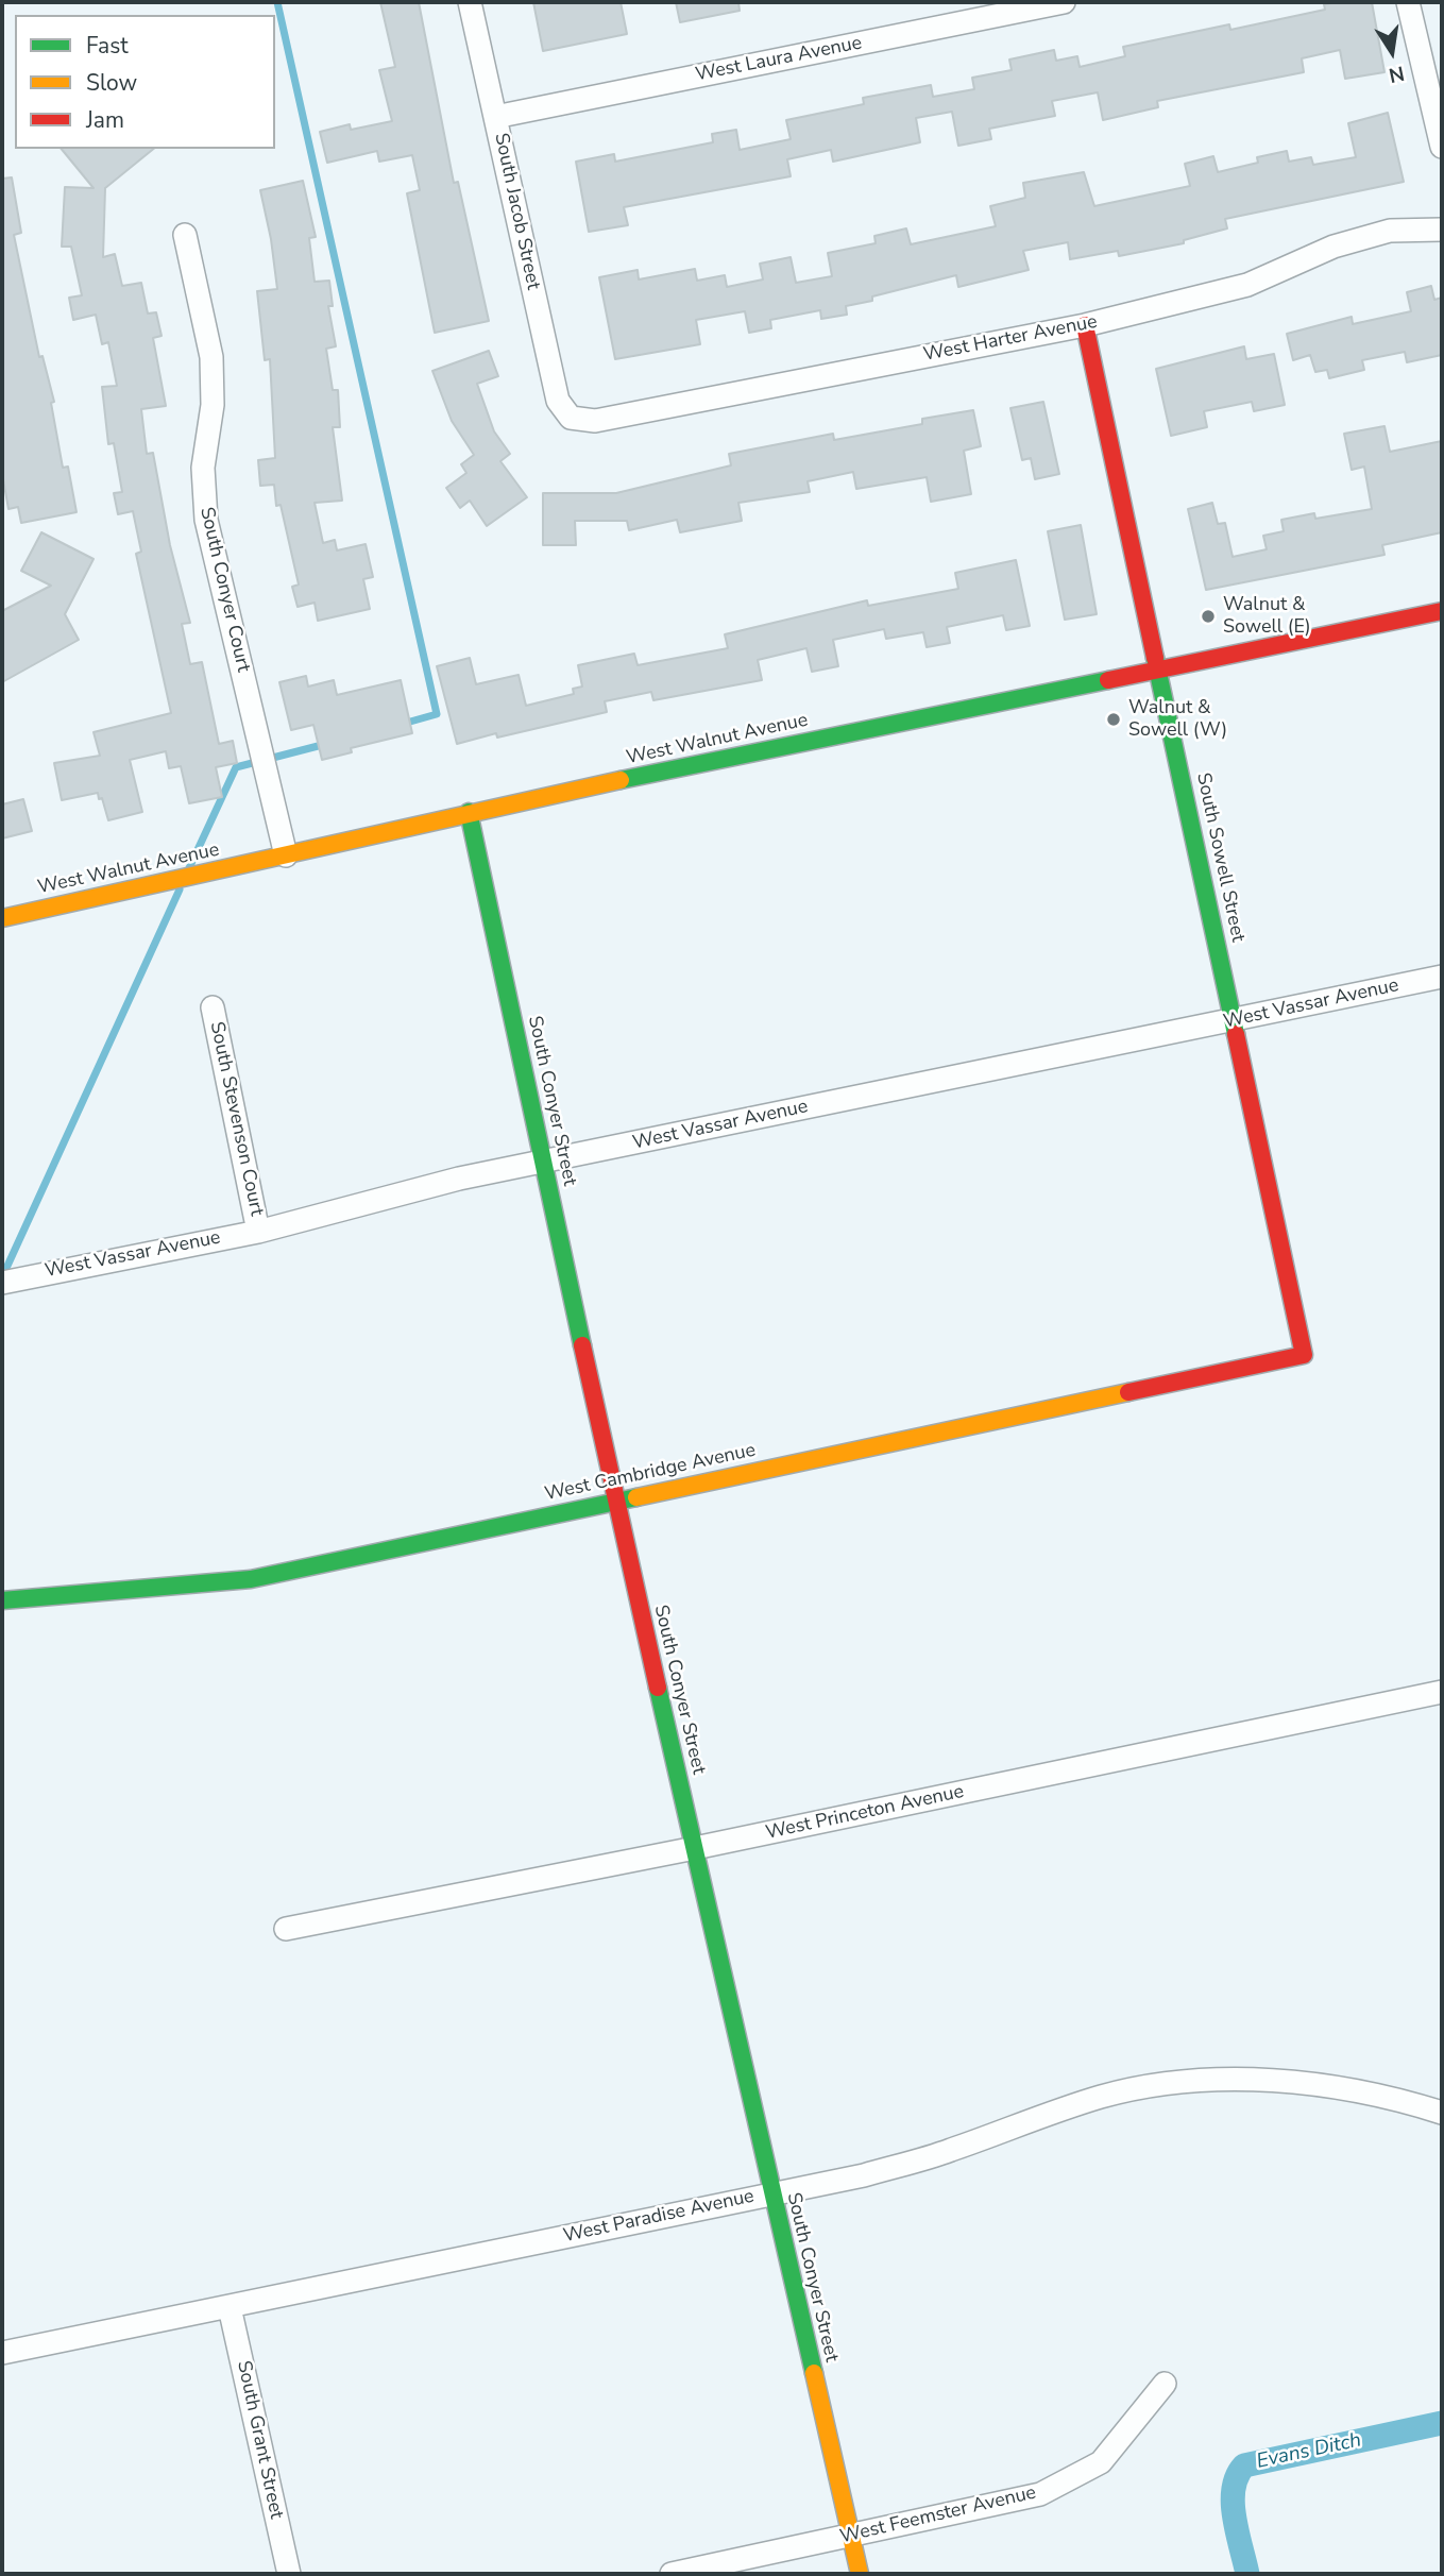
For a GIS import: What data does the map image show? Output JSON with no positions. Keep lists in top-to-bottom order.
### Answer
{
  "streets": {
    "street": [
      "West Laura Avenue",
      "South Jacob Street",
      "West Harter Avenue",
      "South Conyer Court",
      "West Walnut Avenue",
      "South Sowell Street",
      "West Vassar Avenue",
      "South Conyer Street",
      "South Stevenson Court",
      "West Cambridge Avenue",
      "West Princeton Avenue",
      "West Paradise Avenue",
      "South Grant Street",
      "West Feemster Avenue"
    ]
  },
  "crossings": [
    ["West Laura Avenue", "South Jacob Street"],
    ["South Jacob Street", "West Harter Avenue"],
    ["West Harter Avenue", "South Sowell Street"],
    ["South Conyer Court", "West Walnut Avenue"],
    ["West Walnut Avenue", "South Sowell Street"],
    ["West Walnut Avenue", "South Conyer Street"],
    ["South Sowell Street", "West Vassar Avenue"],
    ["South Sowell Street", "West Cambridge Avenue"],
    ["West Vassar Avenue", "South Conyer Street"],
    ["West Vassar Avenue", "South Stevenson Court"],
    ["South Conyer Street", "West Cambridge Avenue"],
    ["South Conyer Street", "West Princeton Avenue"],
    ["South Conyer Street", "West Paradise Avenue"],
    ["South Conyer Street", "West Feemster Avenue"],
    ["West Paradise Avenue", "South Grant Street"]
  ],
  "water": ["Evans Ditch"],
  "places": ["Walnut & Sowell (E)", "Walnut & Sowell (W)"],
  "legend": ["Fast", "Slow", "Jam"],
  "north": "bottom"
}
